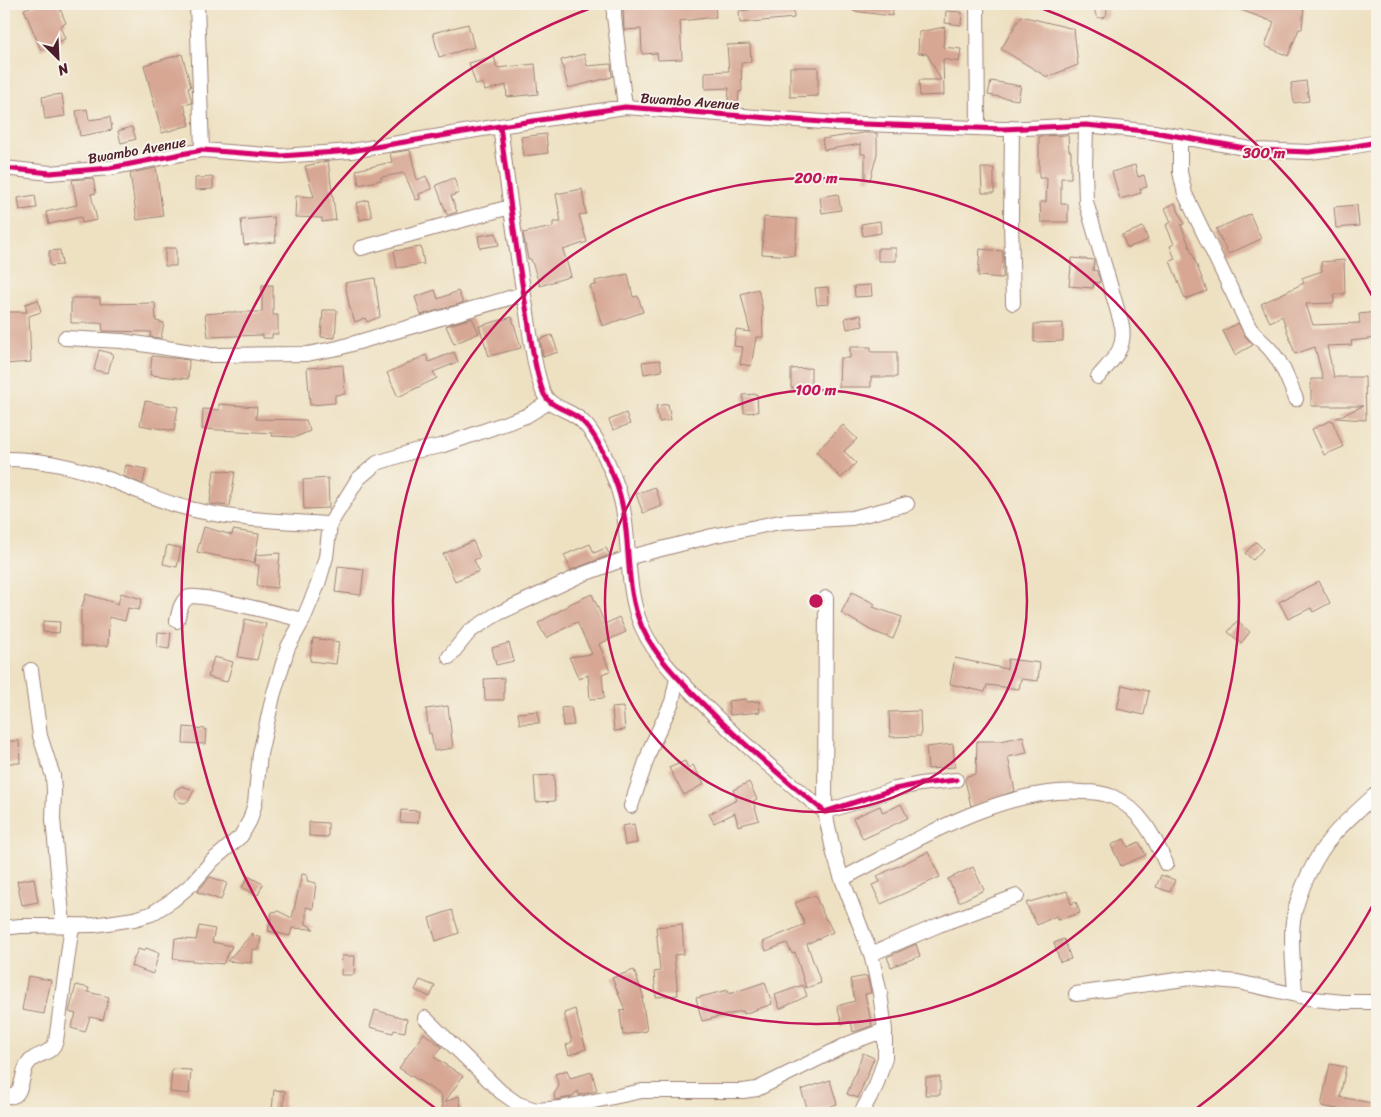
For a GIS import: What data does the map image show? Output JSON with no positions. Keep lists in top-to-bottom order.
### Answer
{
  "streets": {
    "street": ["Bwambo Avenue"]
  },
  "north": "bottom right",
  "rings": ["300 m", "200 m", "100 m"]
}
